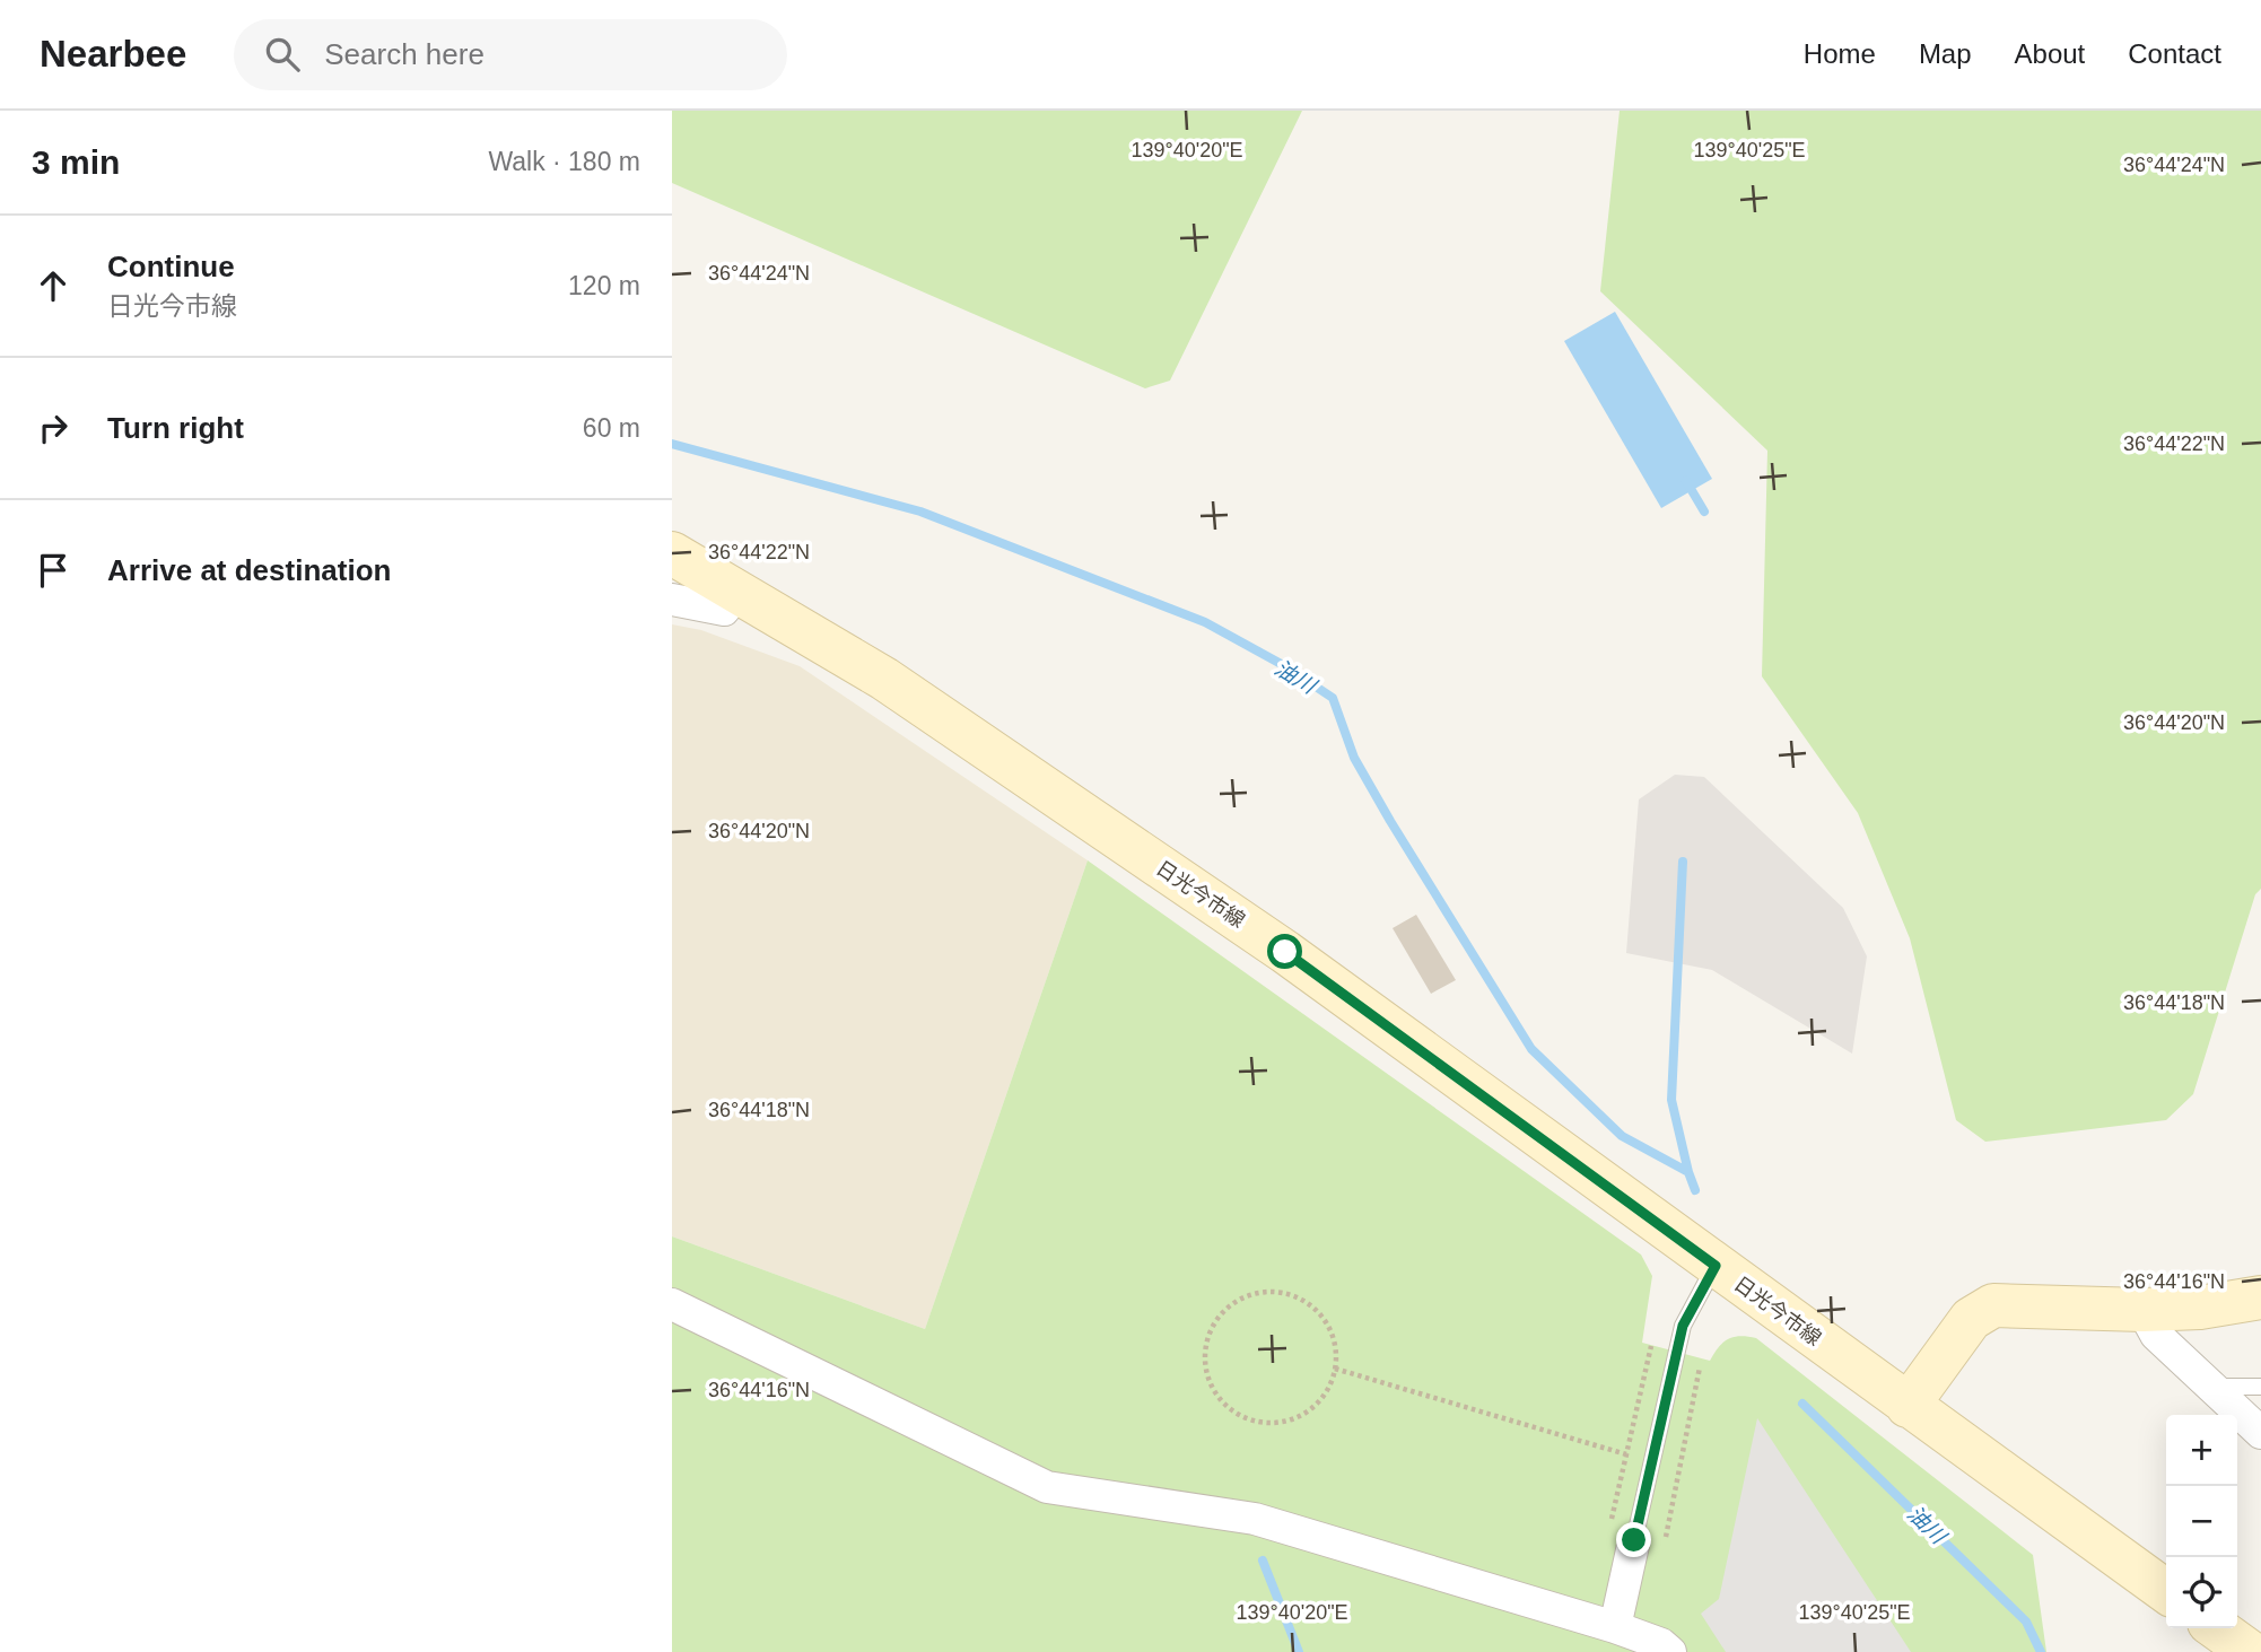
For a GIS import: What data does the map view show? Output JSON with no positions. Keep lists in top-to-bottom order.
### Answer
{
  "streets": {
    "main road": ["日光今市線"]
  },
  "water": ["油川"],
  "page": {
    "header": "Nearbee",
    "search": "Search here",
    "nav": [
      "Home",
      "Map",
      "About",
      "Contact"
    ],
    "heading": ["3 min", "Walk · 180 m"],
    "list": [
      ["Continue", "日光今市線", "120 m"],
      ["Turn right", "60 m"],
      "Arrive at destination"
    ],
    "map_buttons": ["+", "−"]
  },
  "coordinates": [
    "139°40'20\"E",
    "139°40'25\"E",
    "36°44'24\"N",
    "36°44'22\"N",
    "36°44'20\"N",
    "36°44'18\"N",
    "36°44'16\"N"
  ]
}
